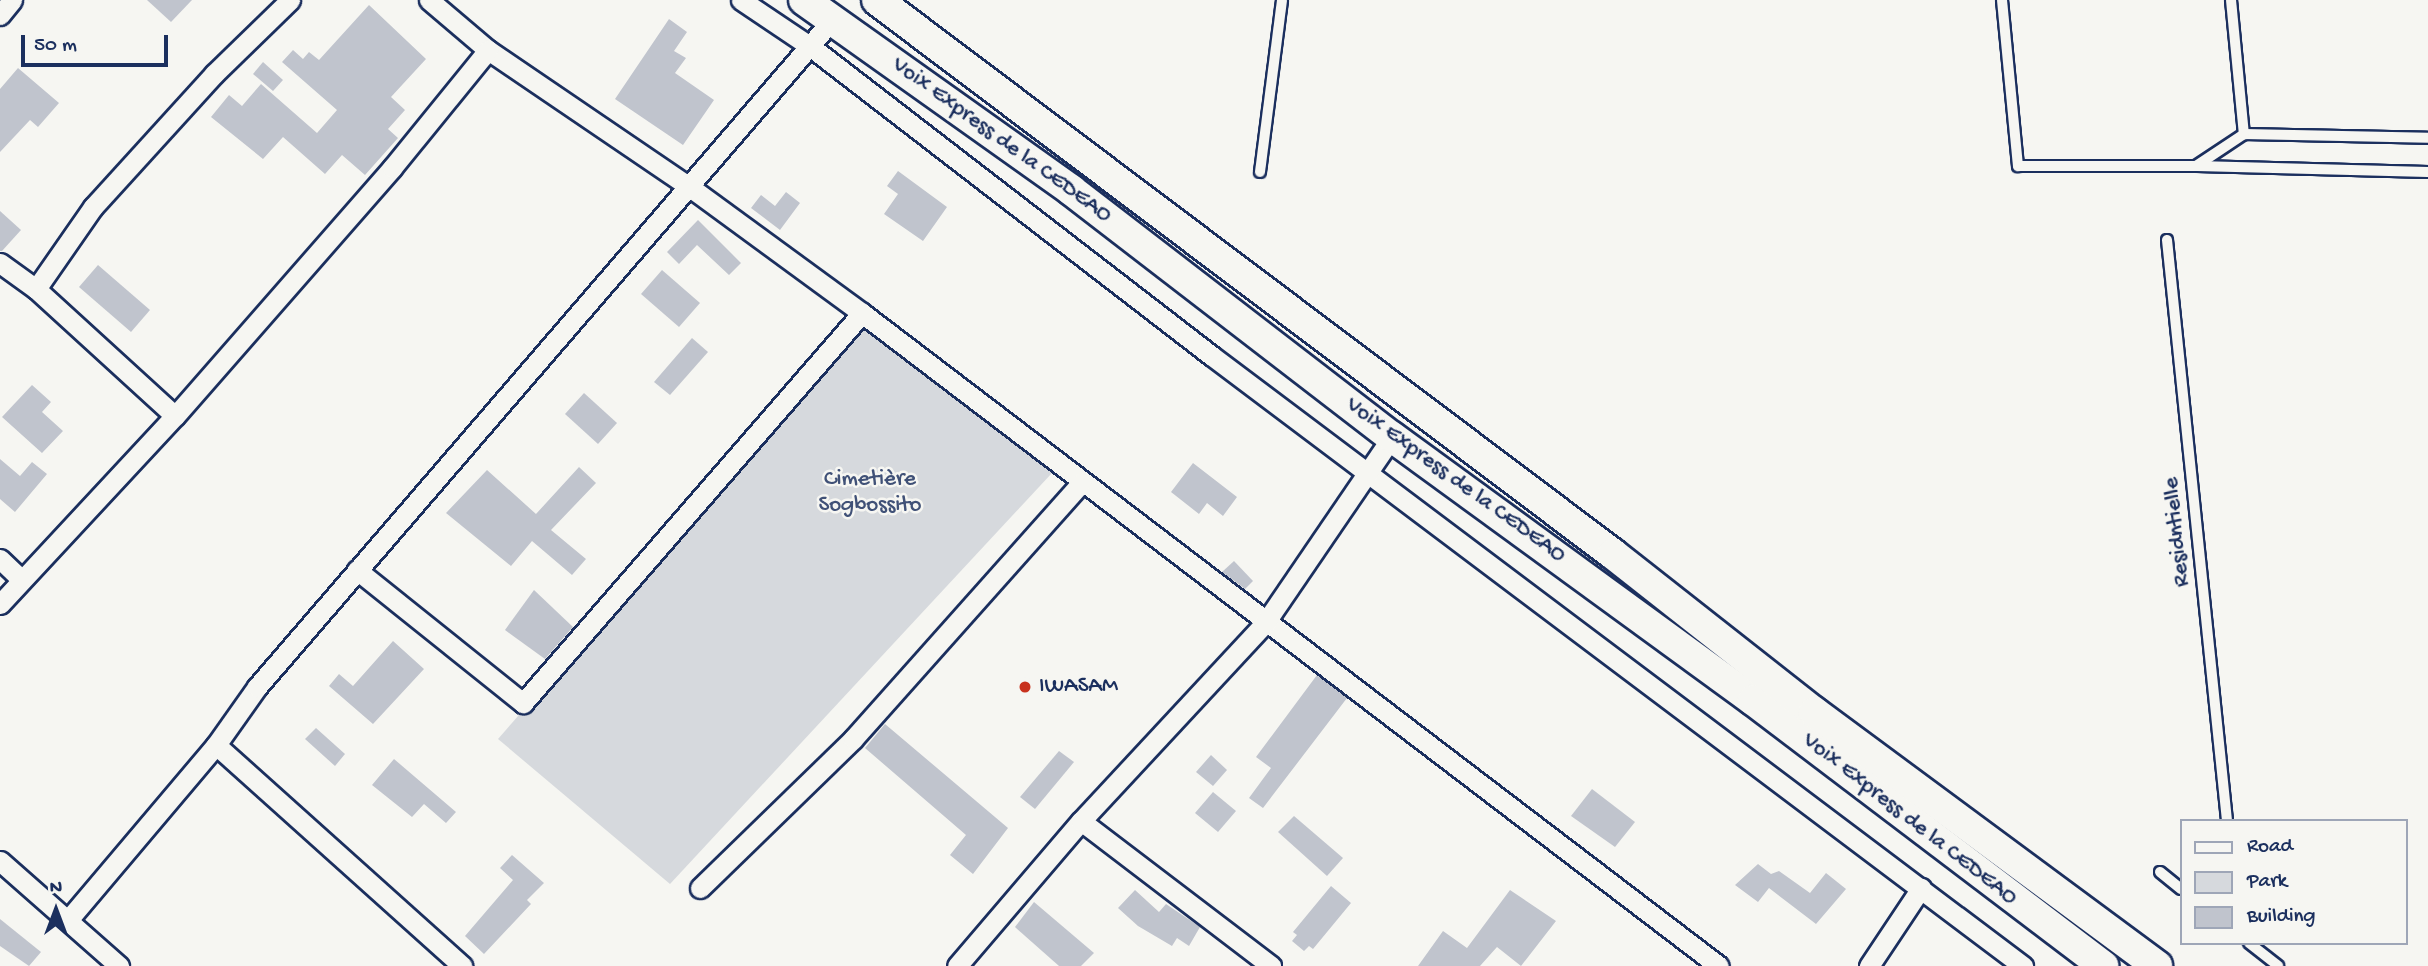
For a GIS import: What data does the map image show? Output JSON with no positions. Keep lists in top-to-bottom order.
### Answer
{
  "streets": {
    "main road": ["Voix Express de la CEDEAO"],
    "lane": ["Residntielle"]
  },
  "parks": ["Cimetière Sogbossito"],
  "places": ["IWASAM"],
  "legend": ["Road", "Park", "Building"],
  "scale_bar": "50 m",
  "north": "top"
}
